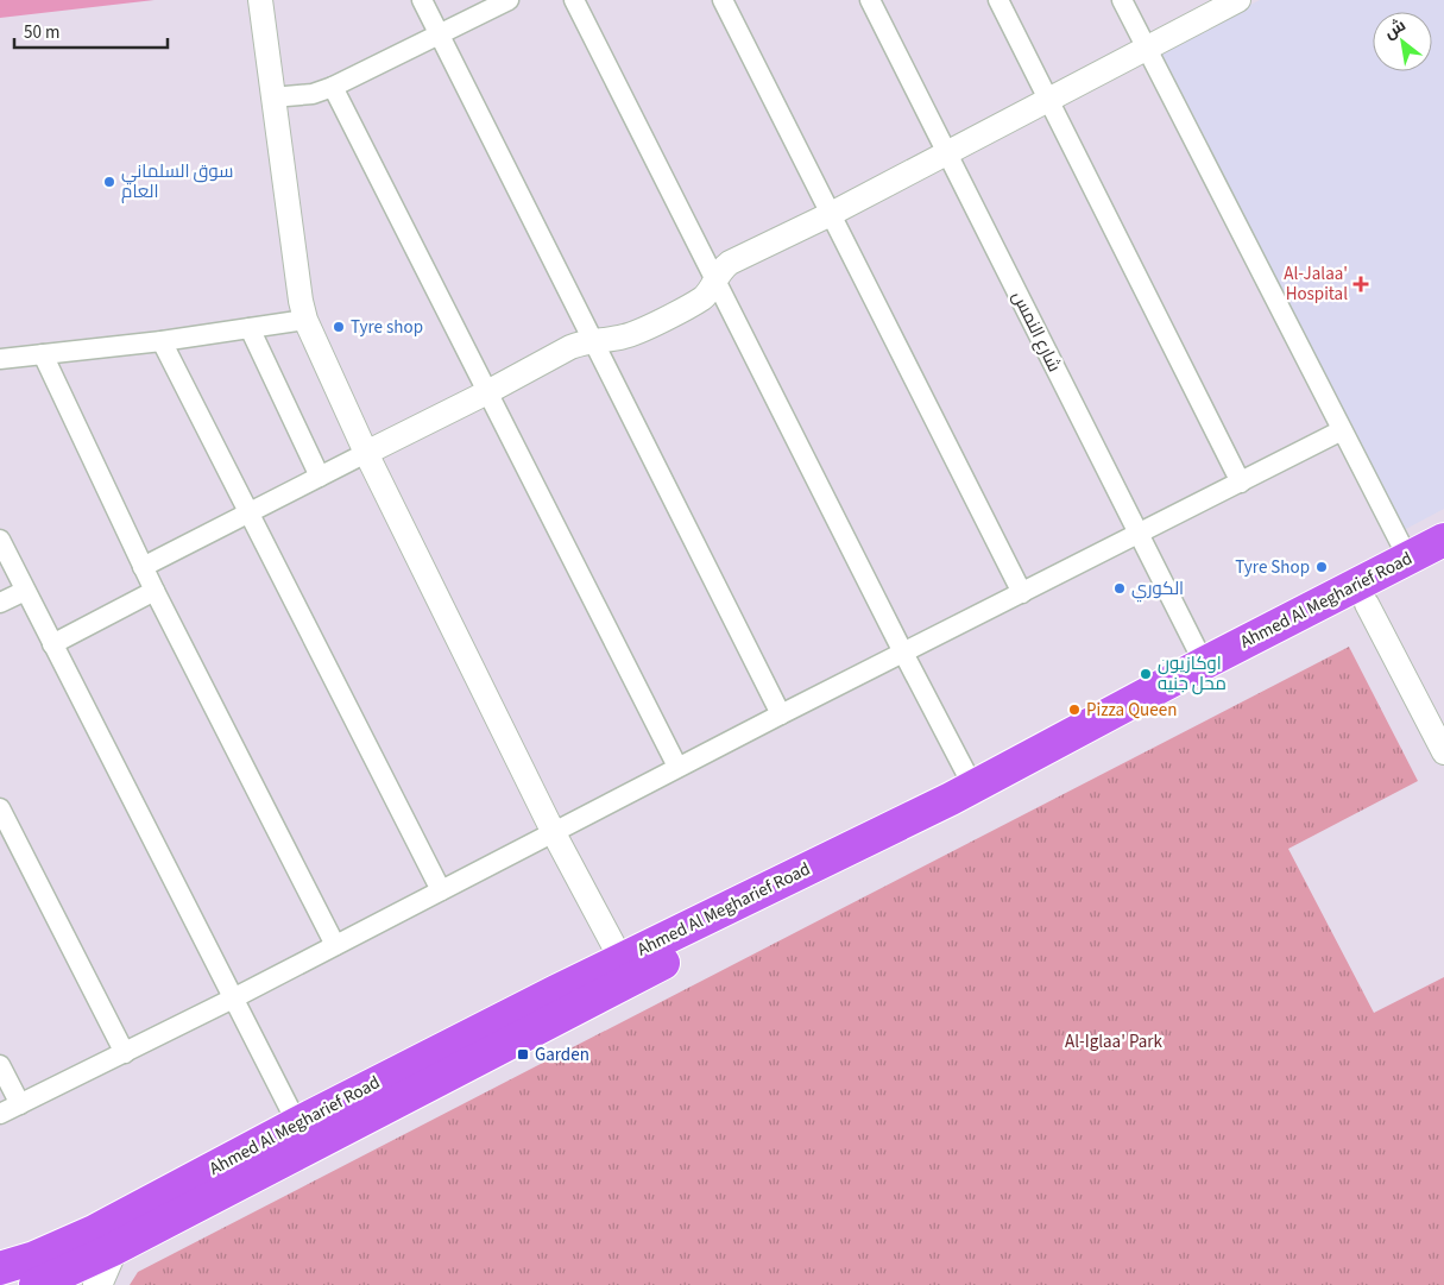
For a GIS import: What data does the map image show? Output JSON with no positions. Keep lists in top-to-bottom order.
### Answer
{
  "streets": {
    "highway": ["Ahmed Al Megharief Road"],
    "street": ["شارع النمس"]
  },
  "crossings": [
    ["شارع النمس", "Ahmed Al Megharief Road"]
  ],
  "parks": ["Al-Iglaa' Park"],
  "places": {
    "other": [
      "سوق السلماني العام",
      "Tyre shop",
      "Tyre Shop",
      "الكوري",
      "اوكازيون محل جنيه",
      "Pizza Queen"
    ],
    "health": ["Al-Jalaa' Hospital"],
    "transit": ["Garden"]
  },
  "scale_bar": "50 m",
  "north": "top left"
}
